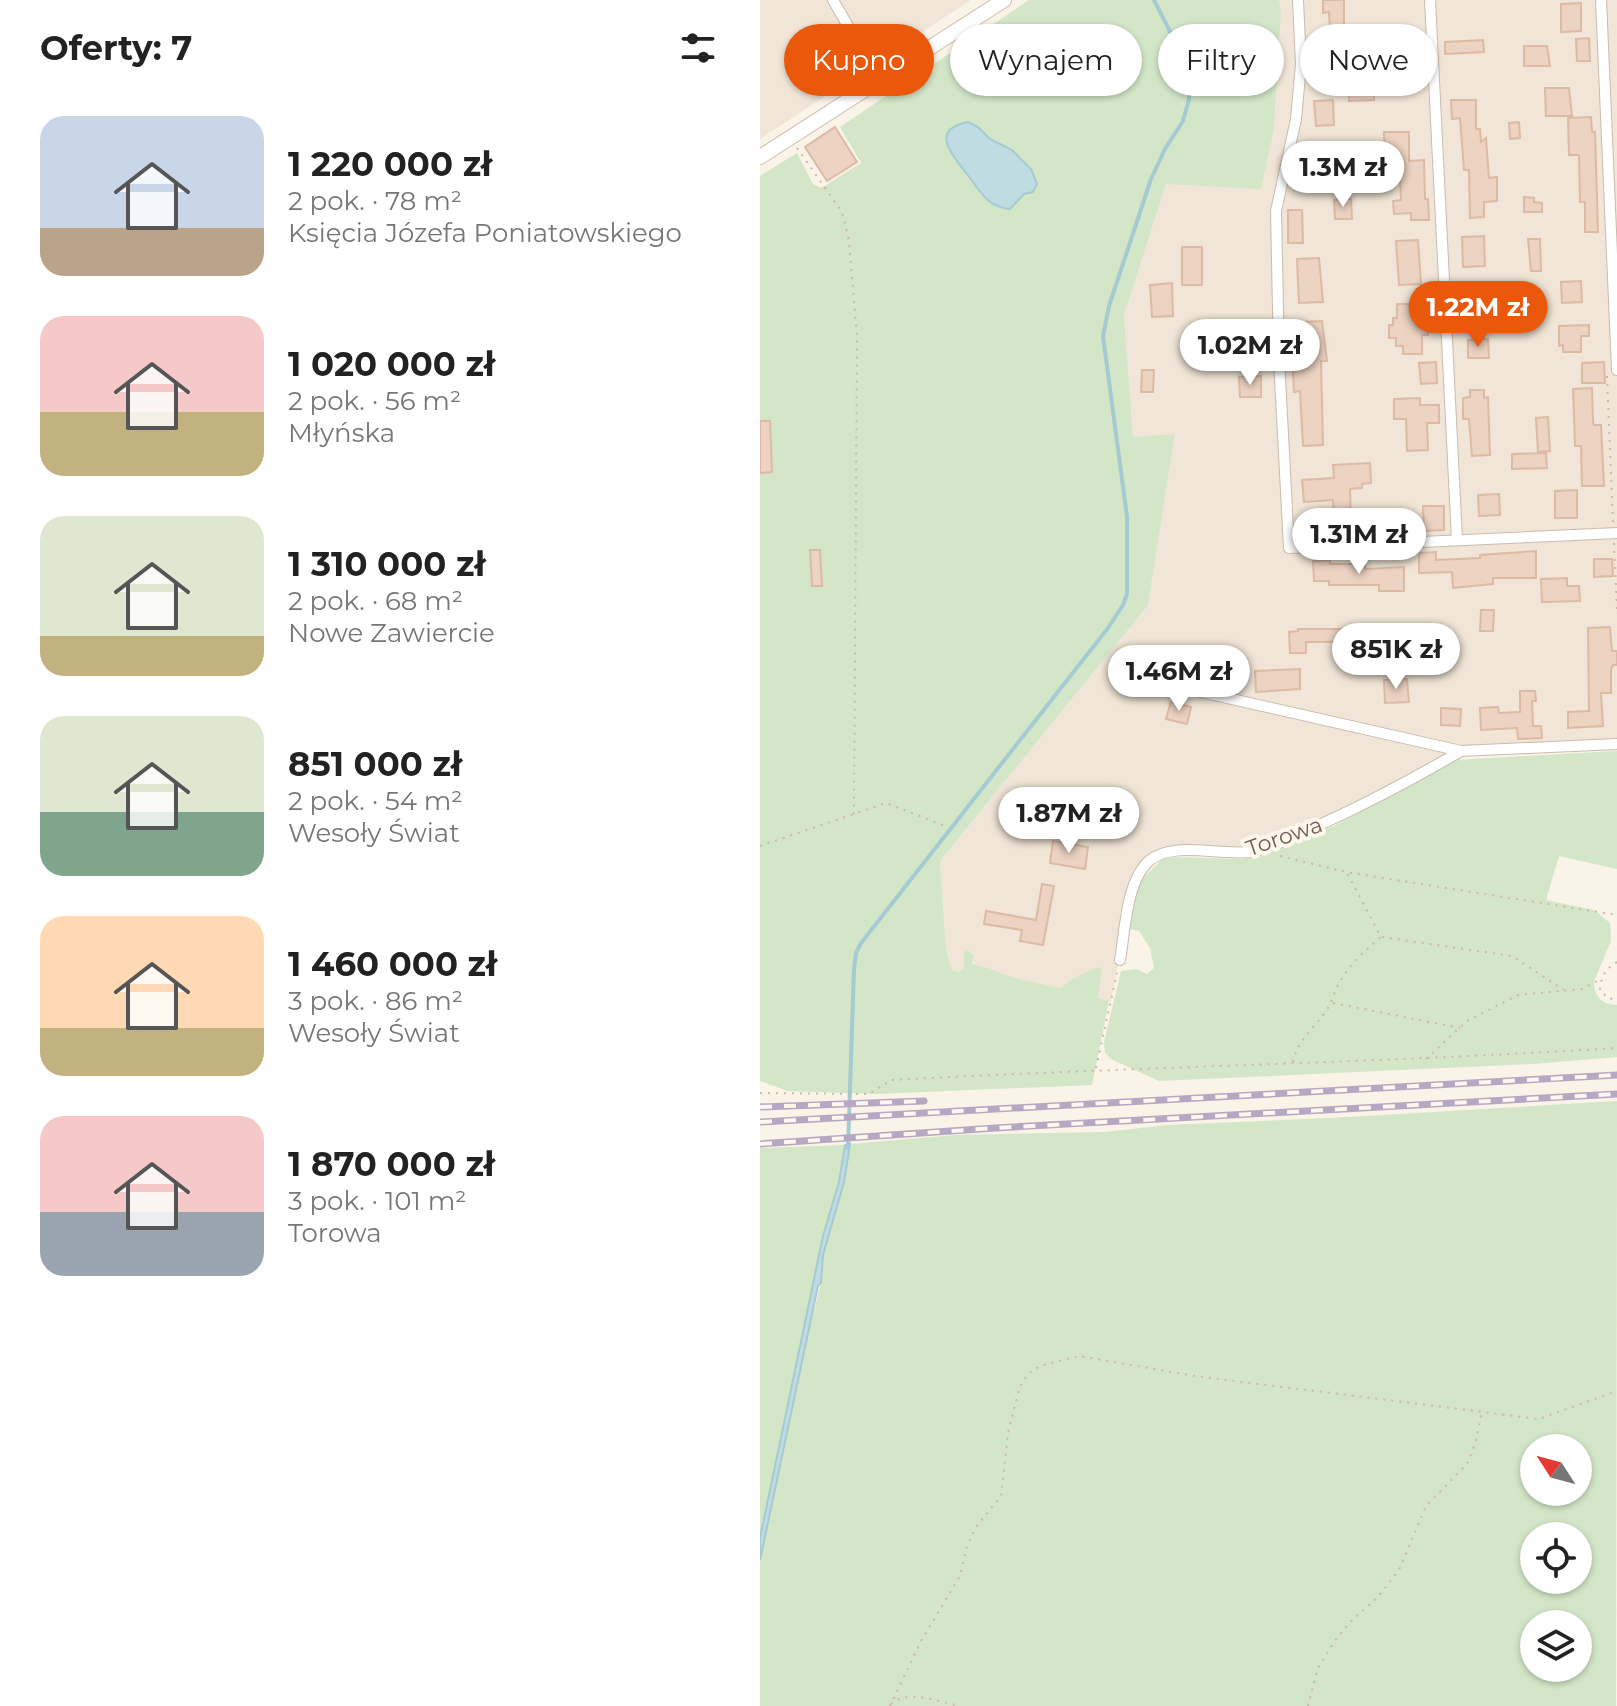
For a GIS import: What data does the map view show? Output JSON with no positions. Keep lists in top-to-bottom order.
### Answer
{
  "streets": {
    "street": ["Torowa"]
  },
  "north": "top left",
  "page": {
    "heading": "Oferty: 7",
    "chip": [
      "Kupno",
      "Wynajem",
      "Filtry",
      "Nowe"
    ],
    "list": [
      {
        "name": "1 220 000 zł",
        "note": "2 pok. · 78 m² · Księcia Józefa Poniatowskiego"
      },
      {
        "name": "1 020 000 zł",
        "note": "2 pok. · 56 m² · Młyńska"
      },
      {
        "name": "1 310 000 zł",
        "note": "2 pok. · 68 m² · Nowe Zawiercie"
      },
      {
        "name": "851 000 zł",
        "note": "2 pok. · 54 m² · Wesoły Świat"
      },
      {
        "name": "1 460 000 zł",
        "note": "3 pok. · 86 m² · Wesoły Świat"
      },
      {
        "name": "1 870 000 zł",
        "note": "3 pok. · 101 m² · Torowa"
      }
    ],
    "price": [
      "1.3M zł",
      "1.22M zł",
      "1.02M zł",
      "1.31M zł",
      "851K zł",
      "1.46M zł",
      "1.87M zł"
    ]
  }
}
